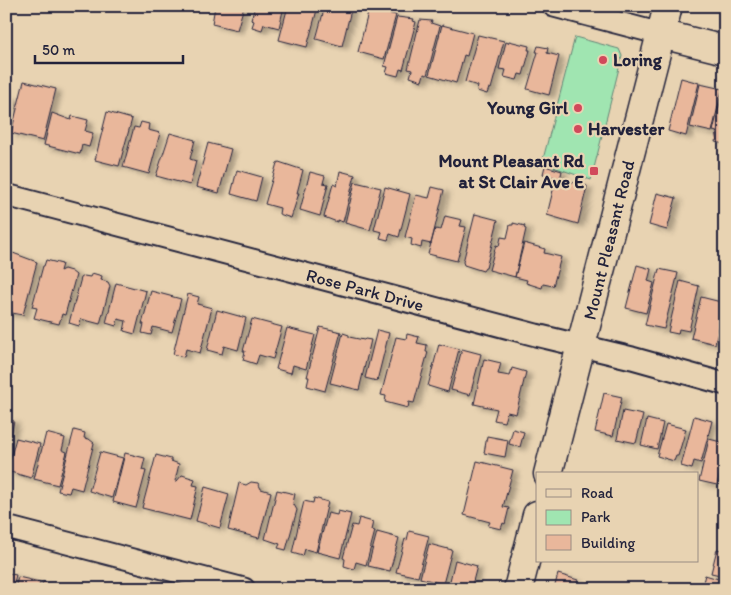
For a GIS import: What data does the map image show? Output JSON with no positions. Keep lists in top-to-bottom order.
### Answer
{
  "streets": {
    "main road": ["Mount Pleasant Road"],
    "street": ["Rose Park Drive"]
  },
  "crossings": [
    ["Mount Pleasant Road", "Rose Park Drive"]
  ],
  "places": {
    "other": ["Loring", "Young Girl", "Harvester"],
    "transit": ["Mount Pleasant Rd at St Clair Ave E"]
  },
  "legend": ["Road", "Park", "Building"],
  "scale_bar": "50 m"
}
